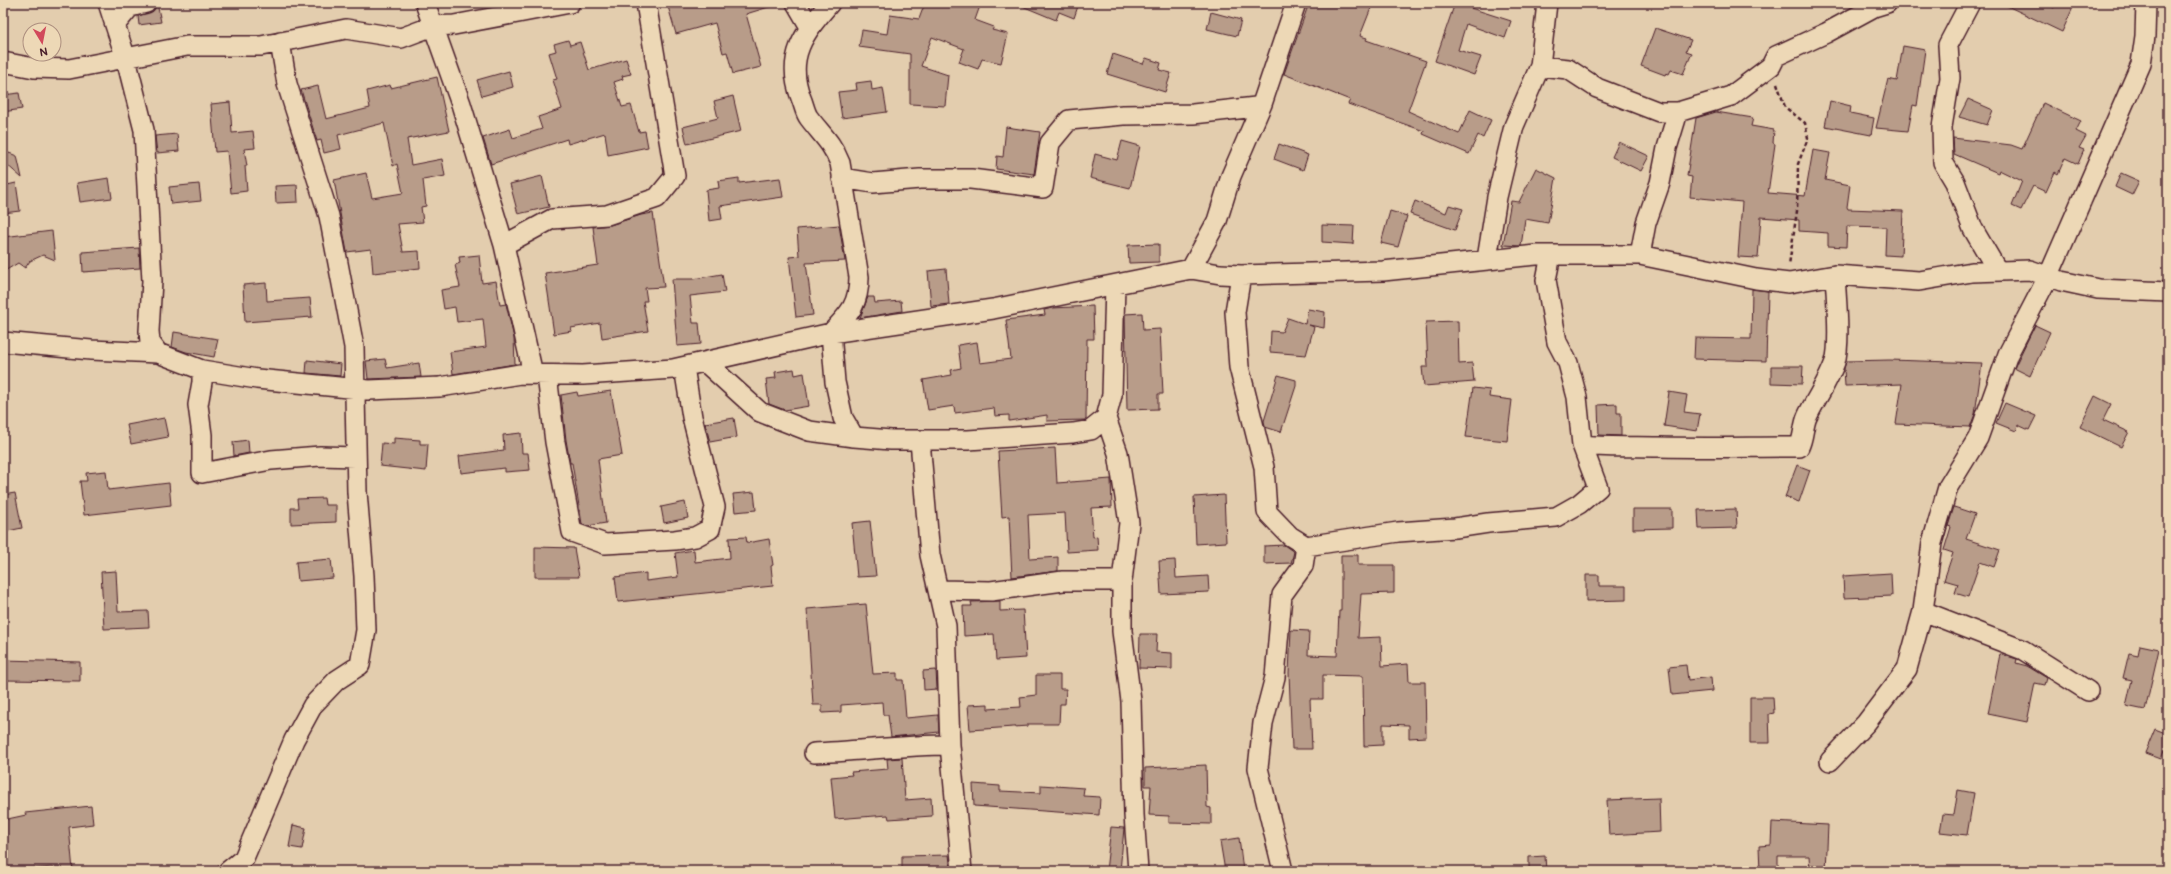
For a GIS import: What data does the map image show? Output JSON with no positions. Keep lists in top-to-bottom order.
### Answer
{
  "north": "bottom"
}
